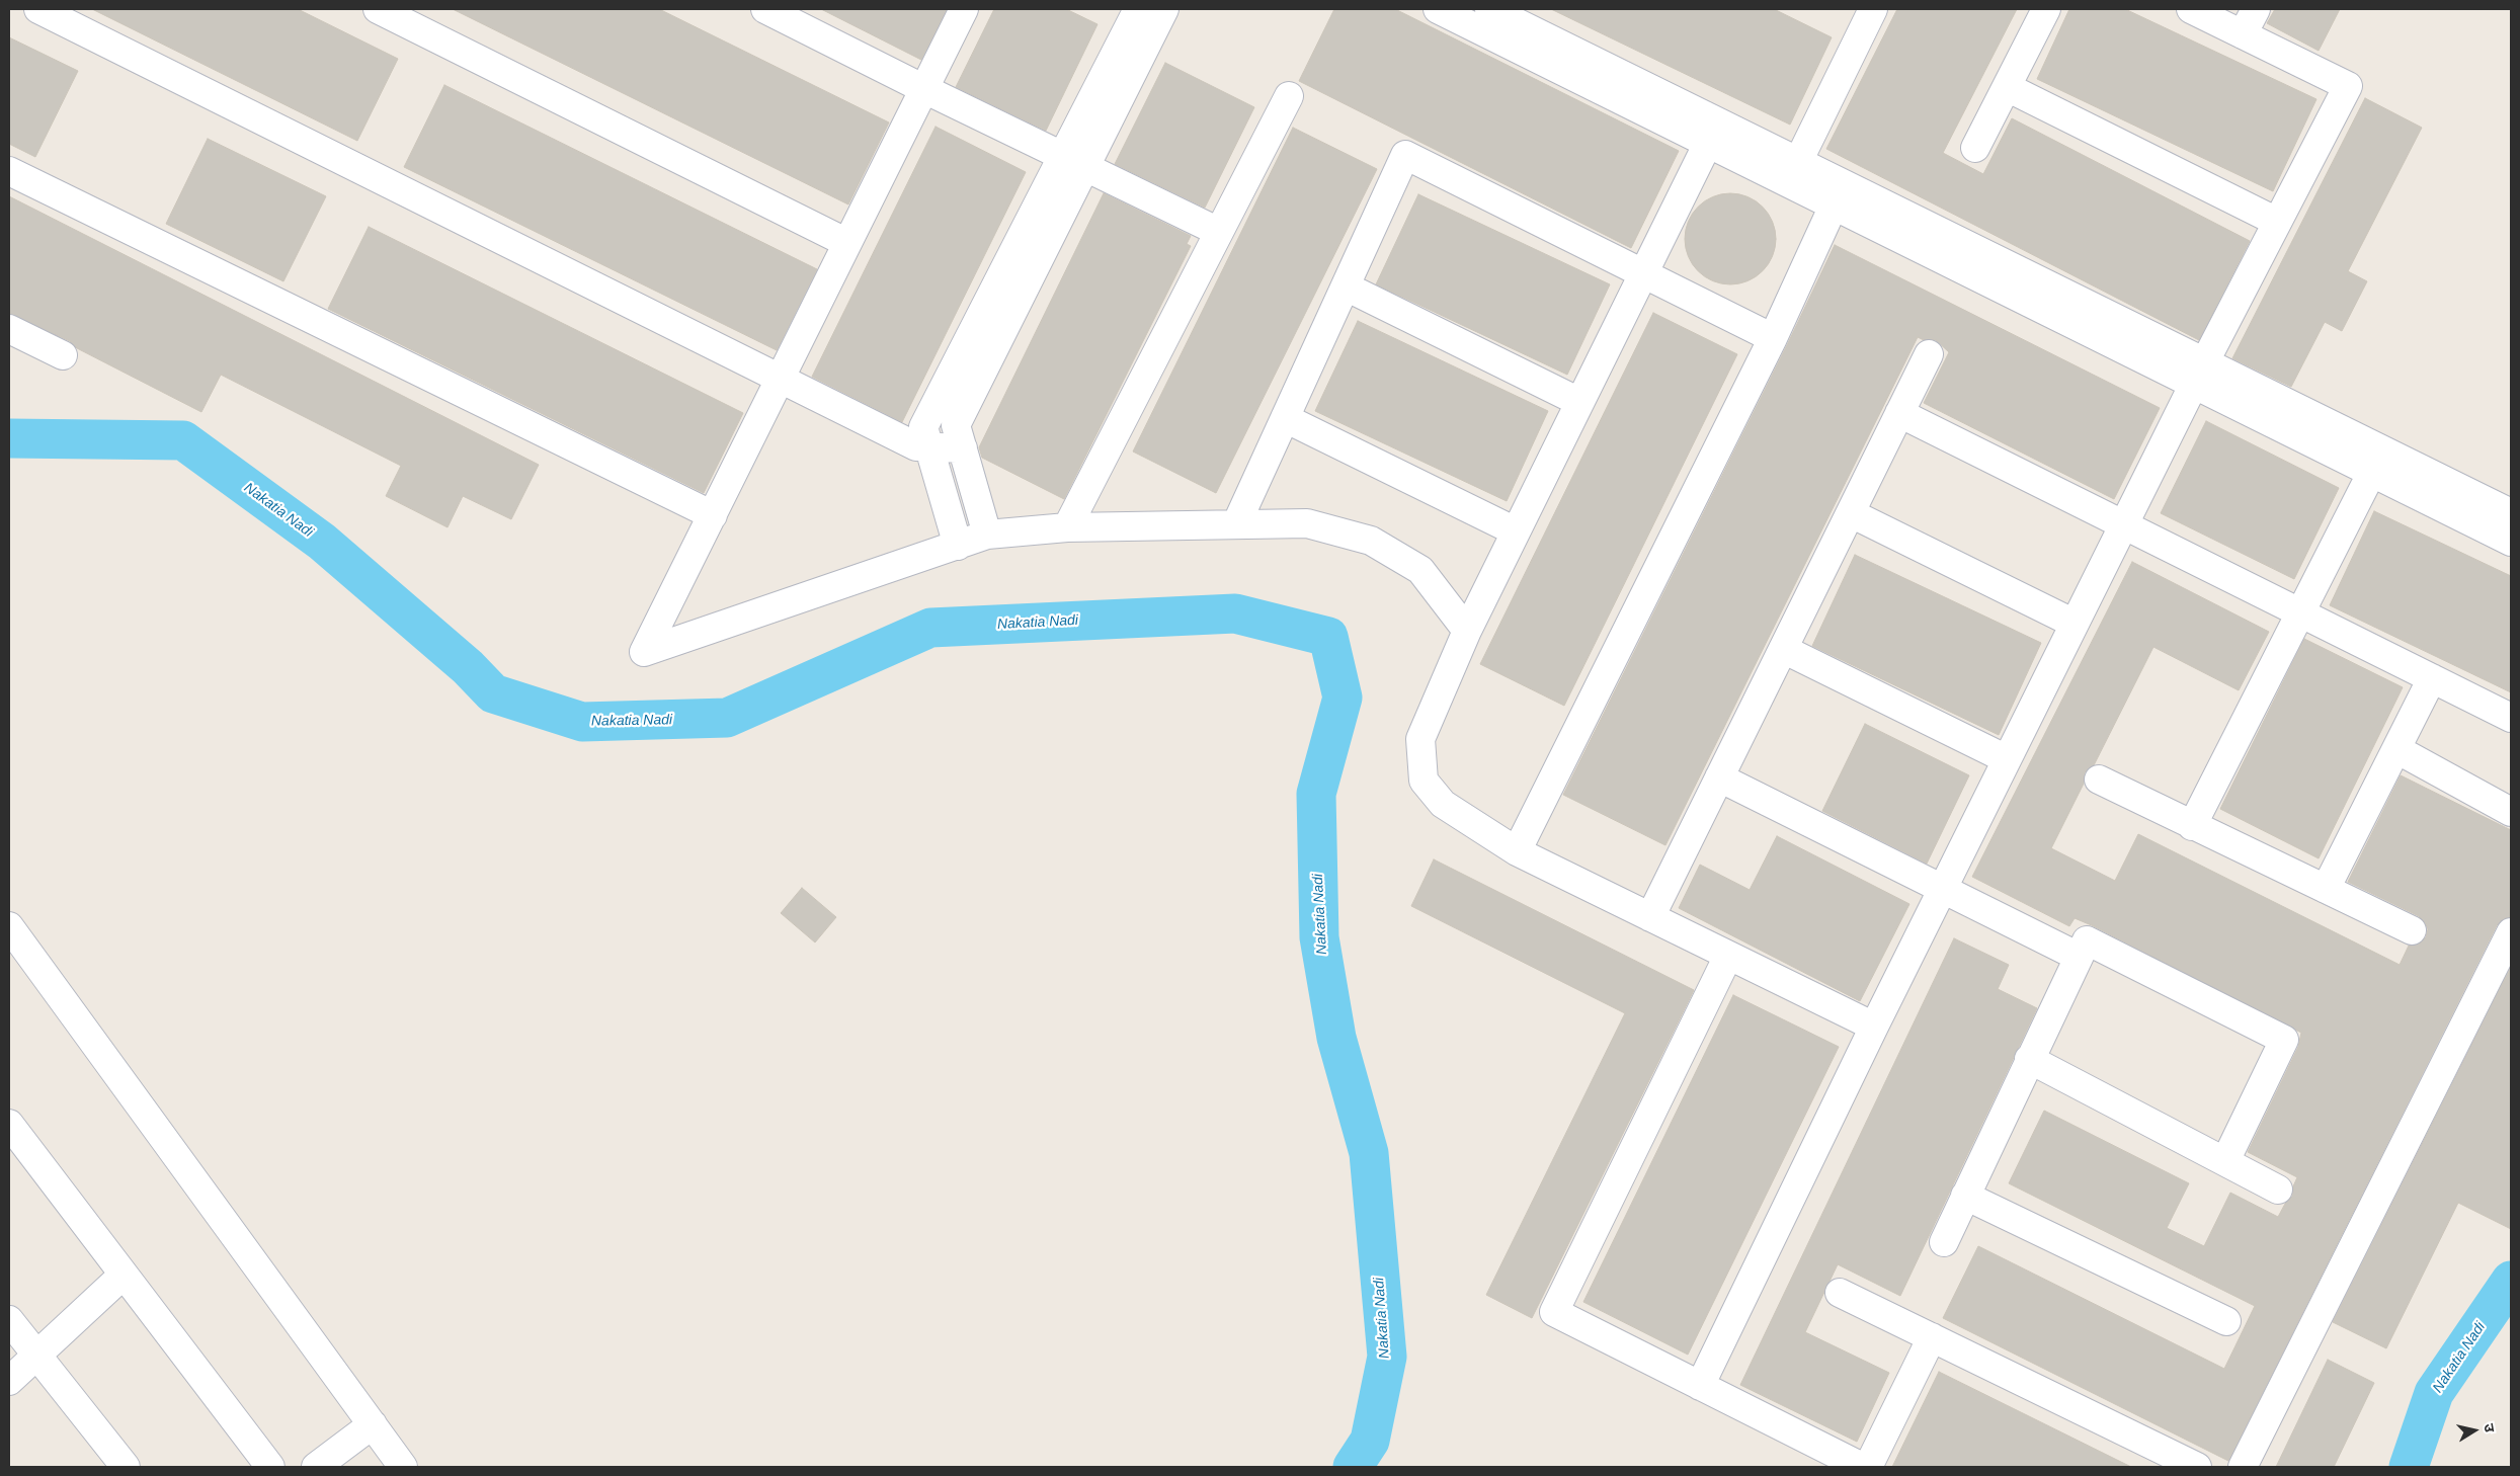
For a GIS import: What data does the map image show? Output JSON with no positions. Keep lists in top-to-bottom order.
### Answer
{
  "water": ["Nakatia Nadi"],
  "north": "right"
}
